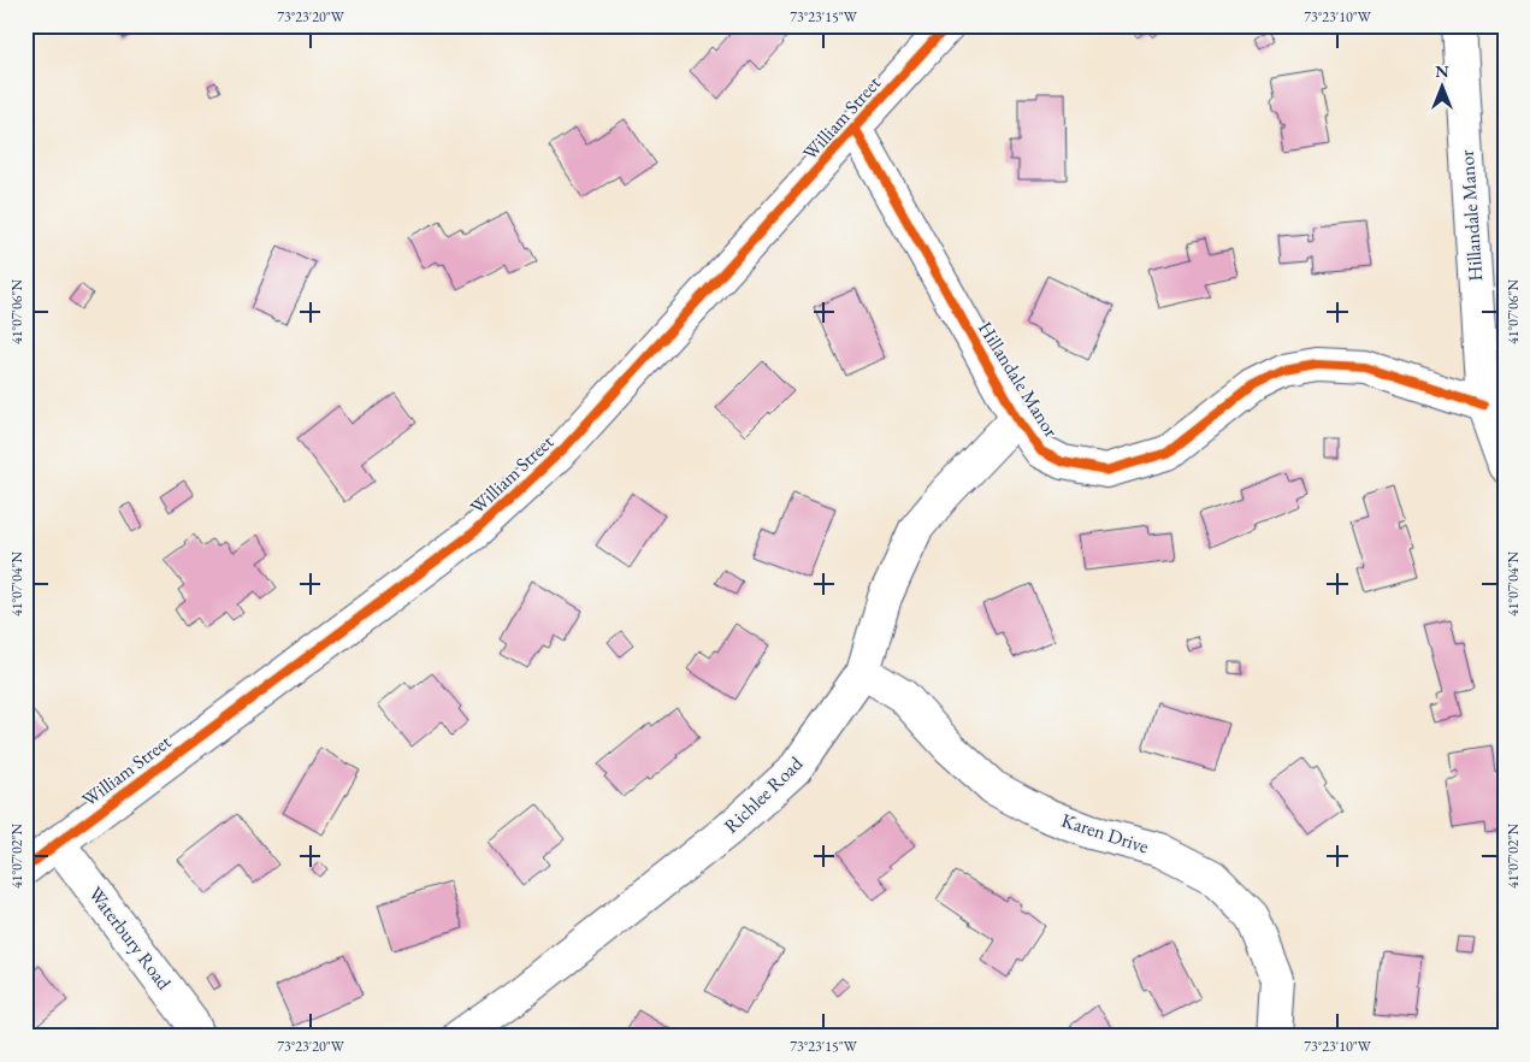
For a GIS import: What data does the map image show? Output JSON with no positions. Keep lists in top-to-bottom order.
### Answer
{
  "streets": {
    "street": [
      "William Street",
      "Hillandale Manor",
      "Richlee Road",
      "Karen Drive",
      "Waterbury Road"
    ]
  },
  "crossings": [
    ["William Street", "Hillandale Manor"],
    ["William Street", "Waterbury Road"],
    ["Hillandale Manor", "Richlee Road"],
    ["Richlee Road", "Karen Drive"]
  ],
  "north": "top",
  "coordinates": [
    "73°23'20\"W",
    "73°23'15\"W",
    "73°23'10\"W",
    "41°07'06\"N",
    "41°07'04\"N",
    "41°07'02\"N"
  ]
}
